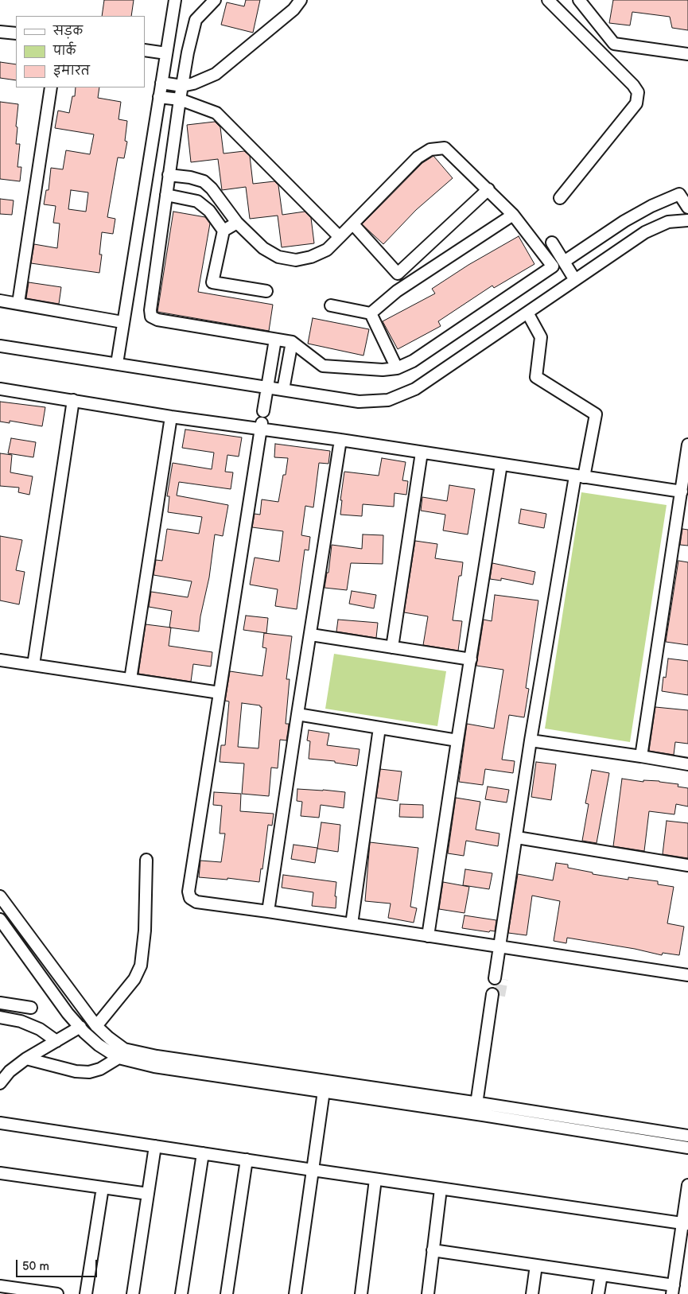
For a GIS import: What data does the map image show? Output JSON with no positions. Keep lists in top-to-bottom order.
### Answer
{
  "legend": ["सड़क", "पार्क", "इमारत"],
  "scale_bar": "50 m"
}
